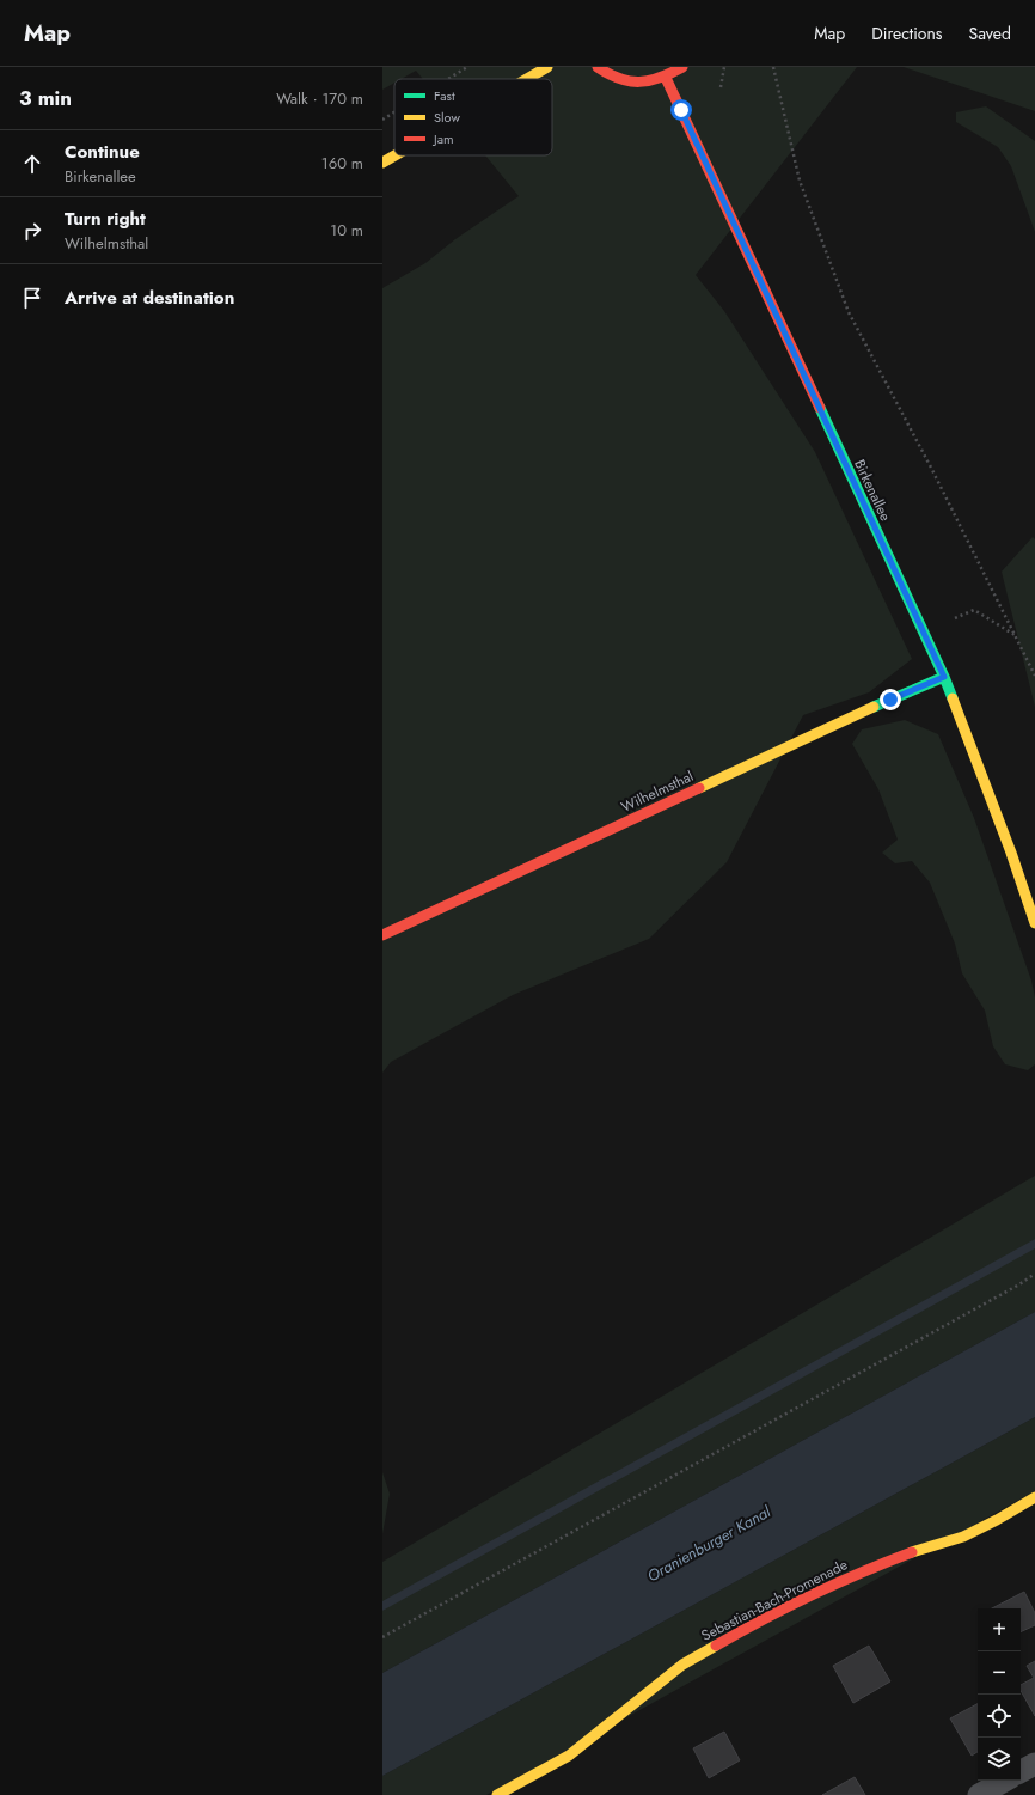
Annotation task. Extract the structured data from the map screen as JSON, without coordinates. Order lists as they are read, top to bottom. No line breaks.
{"streets":{"street":["Birkenallee","Wilhelmsthal","Sebastian-Bach-Promenade"]},"crossings":[["Birkenallee","Wilhelmsthal"]],"water":["Oranienburger Kanal"],"legend":["Fast","Slow","Jam"],"page":{"header":"Map","nav":["Map","Directions","Saved"],"heading":["3 min","Walk · 170 m"],"list":[["Continue","Birkenallee","160 m"],["Turn right","Wilhelmsthal","10 m"],"Arrive at destination"],"map_buttons":["+","−"]}}
